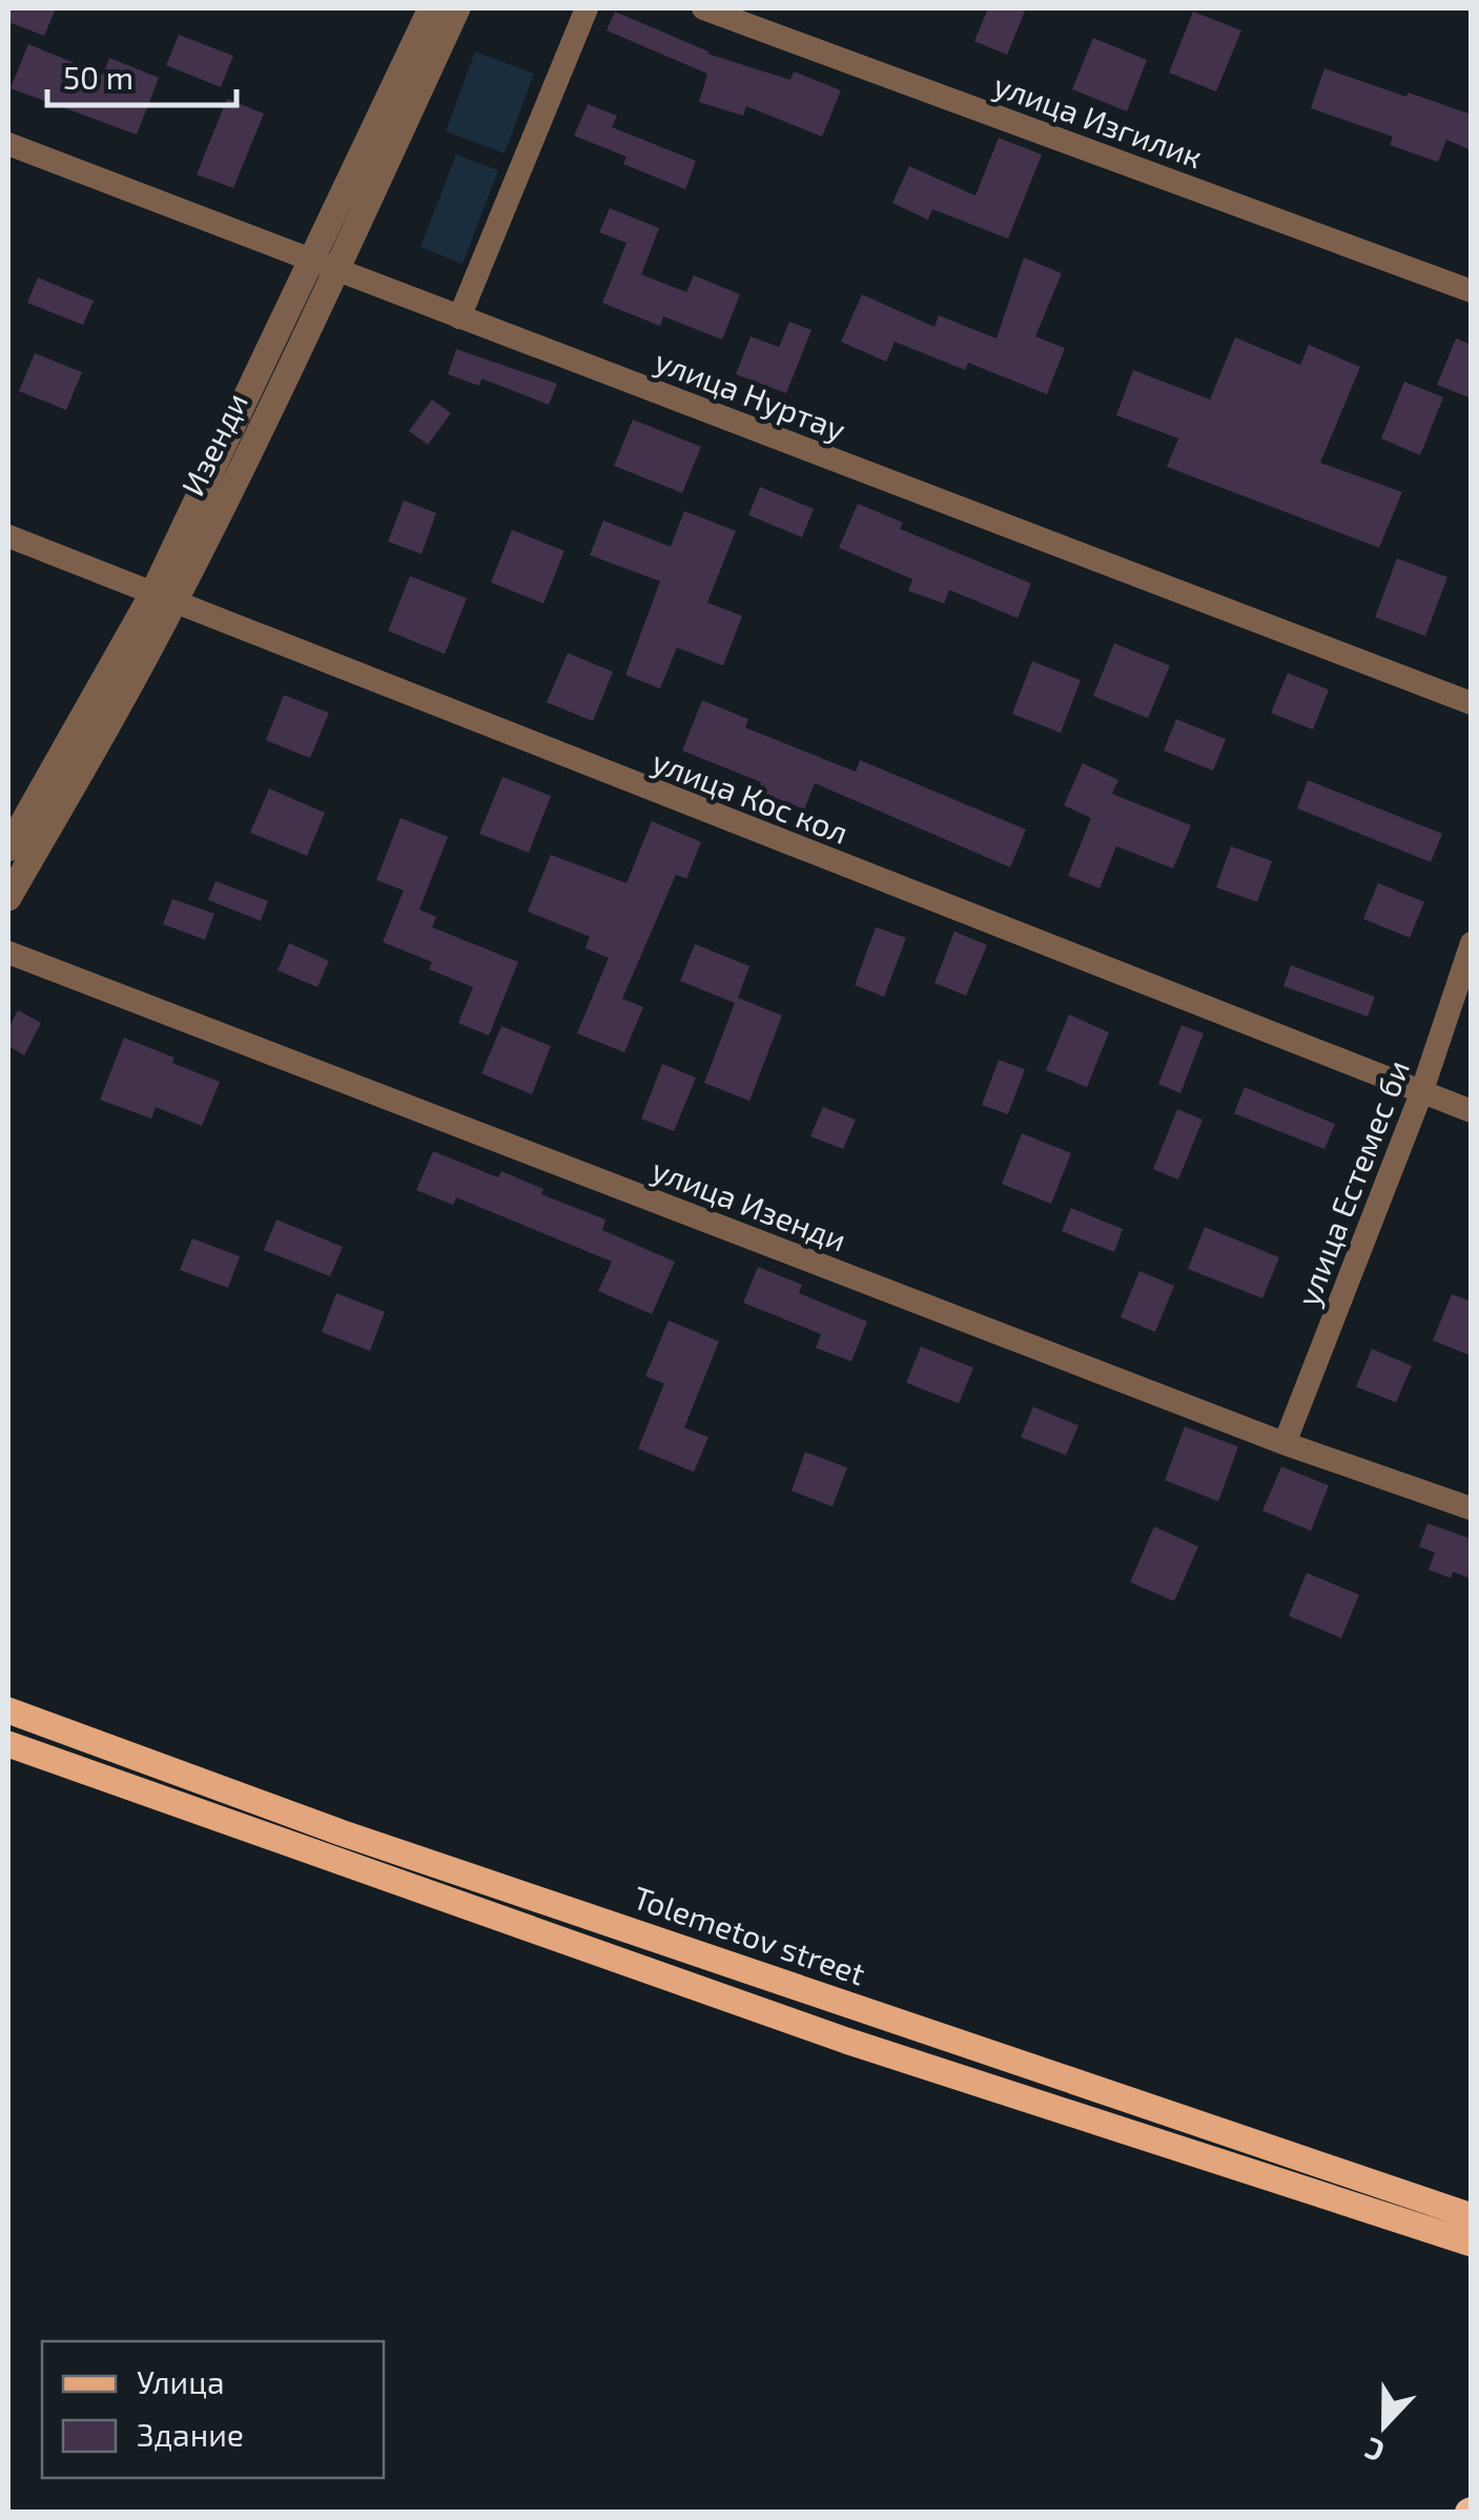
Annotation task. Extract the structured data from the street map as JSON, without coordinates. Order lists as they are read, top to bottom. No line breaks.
{"streets":{"main road":["Tolemetov street"],"street":["улица Изгилик","улица Нуртау","Изенди","улица Кос кол","улица Естемес би","улица Изенди"]},"crossings":[["улица Нуртау","Изенди"],["Изенди","улица Кос кол"],["улица Кос кол","улица Естемес би"],["улица Естемес би","улица Изенди"]],"legend":["Улица","Здание"],"scale_bar":"50 m","north":"bottom"}
